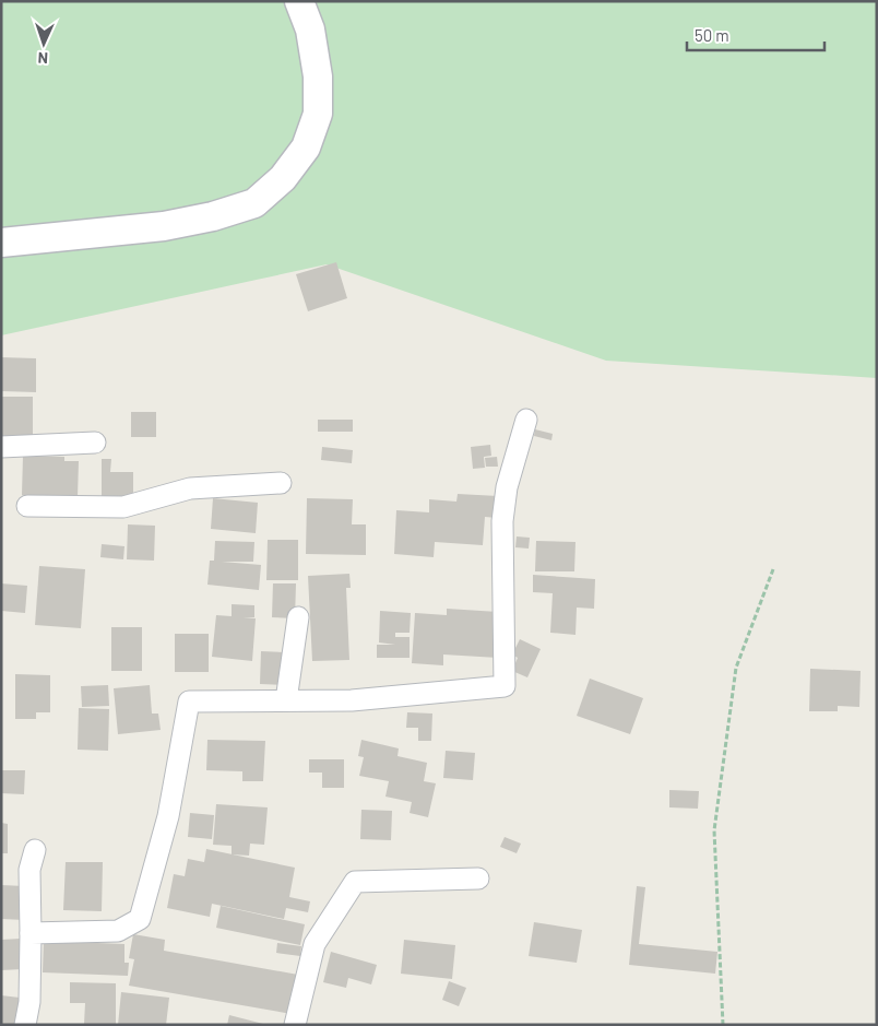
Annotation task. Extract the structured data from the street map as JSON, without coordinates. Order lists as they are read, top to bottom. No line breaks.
{"scale_bar":"50 m","north":"bottom"}
